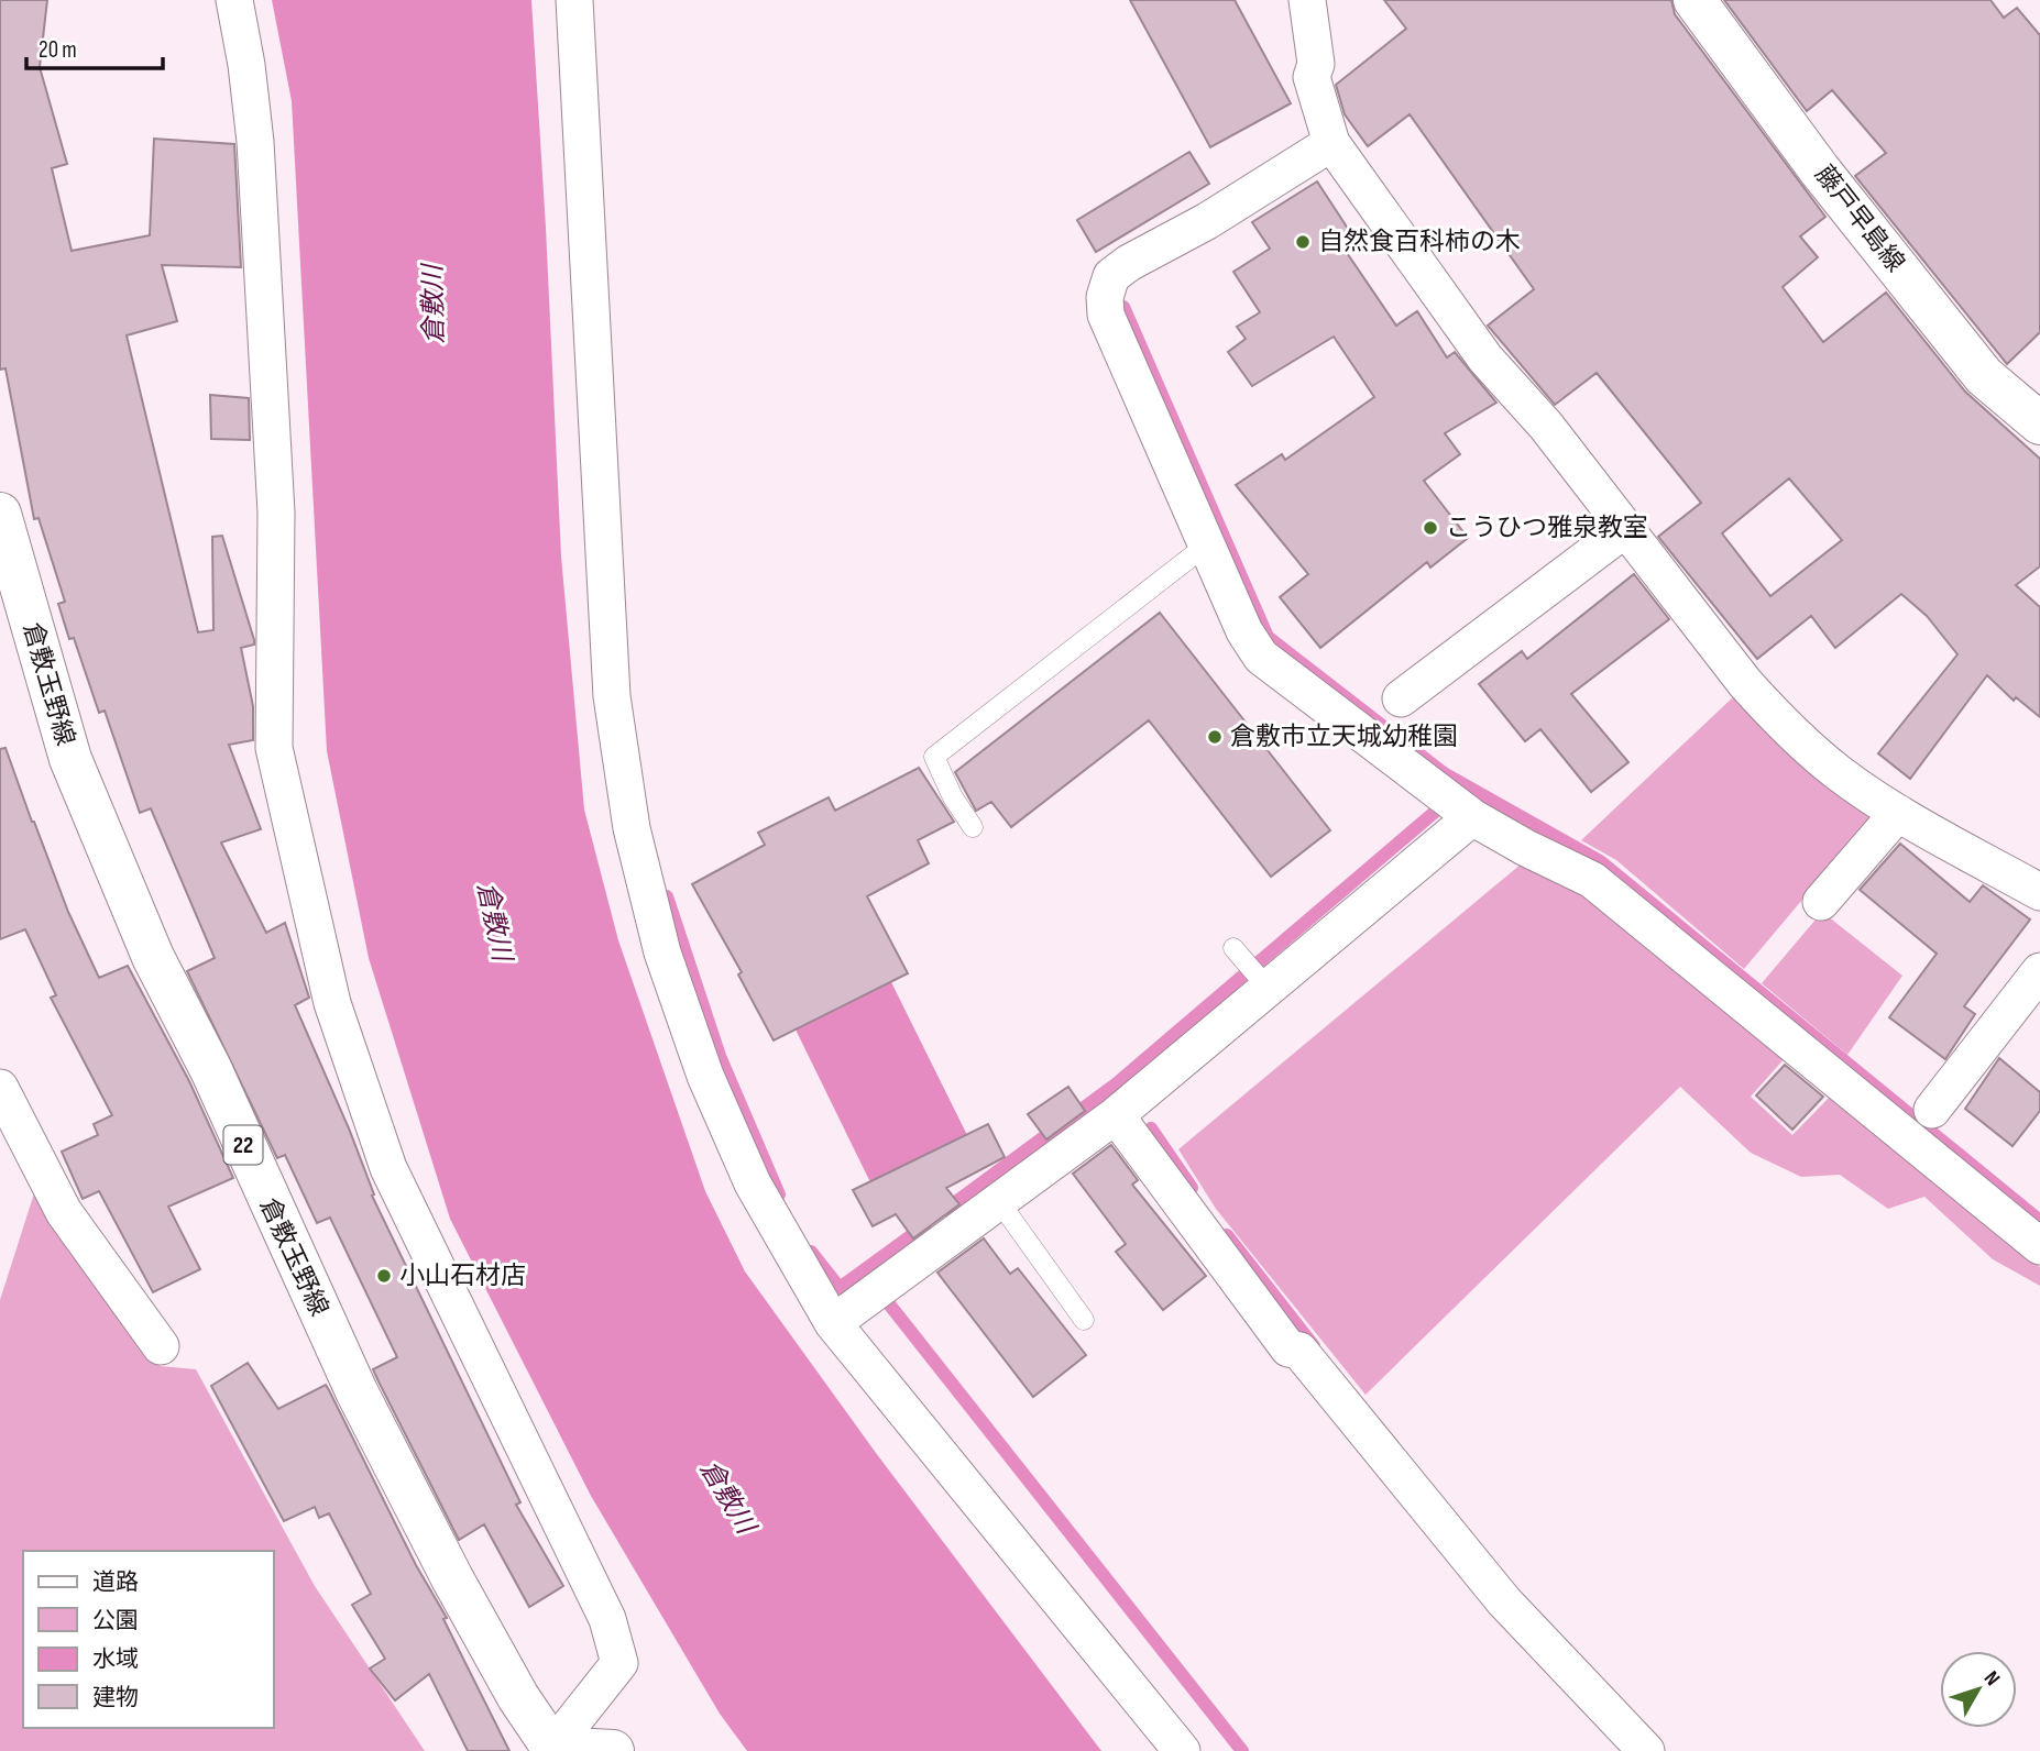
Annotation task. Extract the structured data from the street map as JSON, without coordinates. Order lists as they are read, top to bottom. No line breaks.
{"streets":{"main road":["藤戸早島線","倉敷玉野線","22"]},"water":["倉敷川"],"places":["自然食百科柿の木","こうひつ雅泉教室","倉敷市立天城幼稚園","小山石材店"],"legend":["道路","公園","水域","建物"],"scale_bar":"20 m","north":"top right"}
